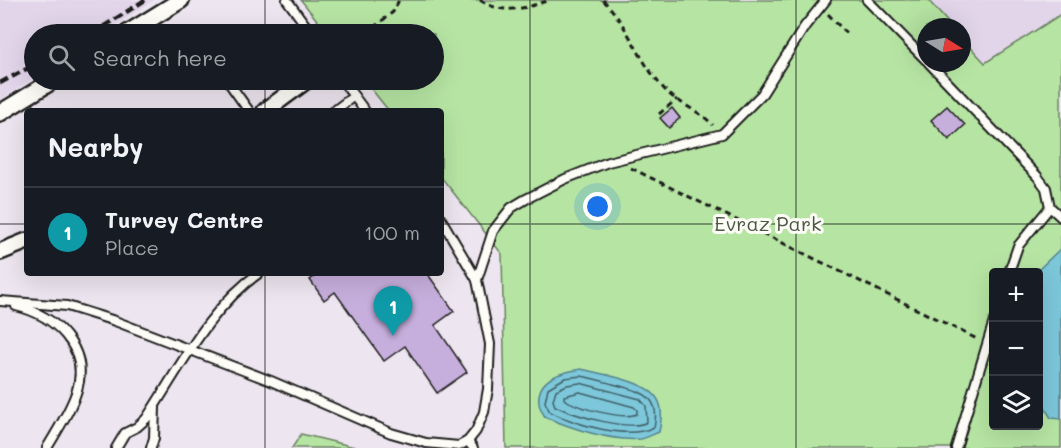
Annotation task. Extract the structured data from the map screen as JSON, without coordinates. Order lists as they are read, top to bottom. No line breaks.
{"parks":["Evraz Park"],"north":"right","page":{"search":"Search here","heading":"Nearby","list":[{"mark":"1","name":"Turvey Centre","note":"Place","value":"100 m"}],"map_buttons":["+","−"],"pins":"1"}}
